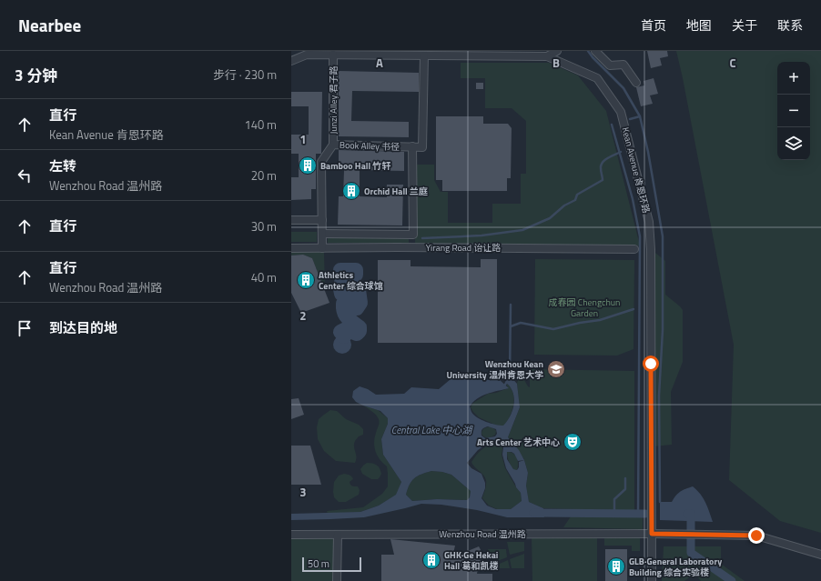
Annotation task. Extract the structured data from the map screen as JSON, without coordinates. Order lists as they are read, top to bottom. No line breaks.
{"streets":{"street":["Junzi Alley 君子路","Book Alley 书径","Kean Avenue 肯恩环路","Yirang Road 诒让路","Wenzhou Road 温州路"]},"crossings":[["Junzi Alley 君子路","Book Alley 书径"],["Junzi Alley 君子路","Kean Avenue 肯恩环路"],["Book Alley 书径","Kean Avenue 肯恩环路"],["Book Alley 书径","Yirang Road 诒让路"],["Kean Avenue 肯恩环路","Wenzhou Road 温州路"]],"water":["Central Lake 中心湖"],"parks":["成春园 Chengchun Garden"],"places":{"building":["Bamboo Hall 竹轩","Orchid Hall 兰庭","Athletics Center 综合球馆","GHK·Ge Hekai Hall 葛和凯楼","GLB·General Laboratory Building 综合实验楼"],"school or university":["Wenzhou Kean University 温州肯恩大学"],"theatre":["Arts Center 艺术中心"]},"scale_bar":"50 m","page":{"header":"Nearbee","nav":["首页","地图","关于","联系"],"heading":["3 分钟","步行 · 230 m"],"map_buttons":["+","−"],"list":[["直行","Kean Avenue 肯恩环路","140 m"],["左转","Wenzhou Road 温州路","20 m"],["直行","30 m"],["直行","Wenzhou Road 温州路","40 m"],"到达目的地"],"scale":"50 m"},"grid":{"columns":["A","B","C"],"rows":["1","2","3"]}}
